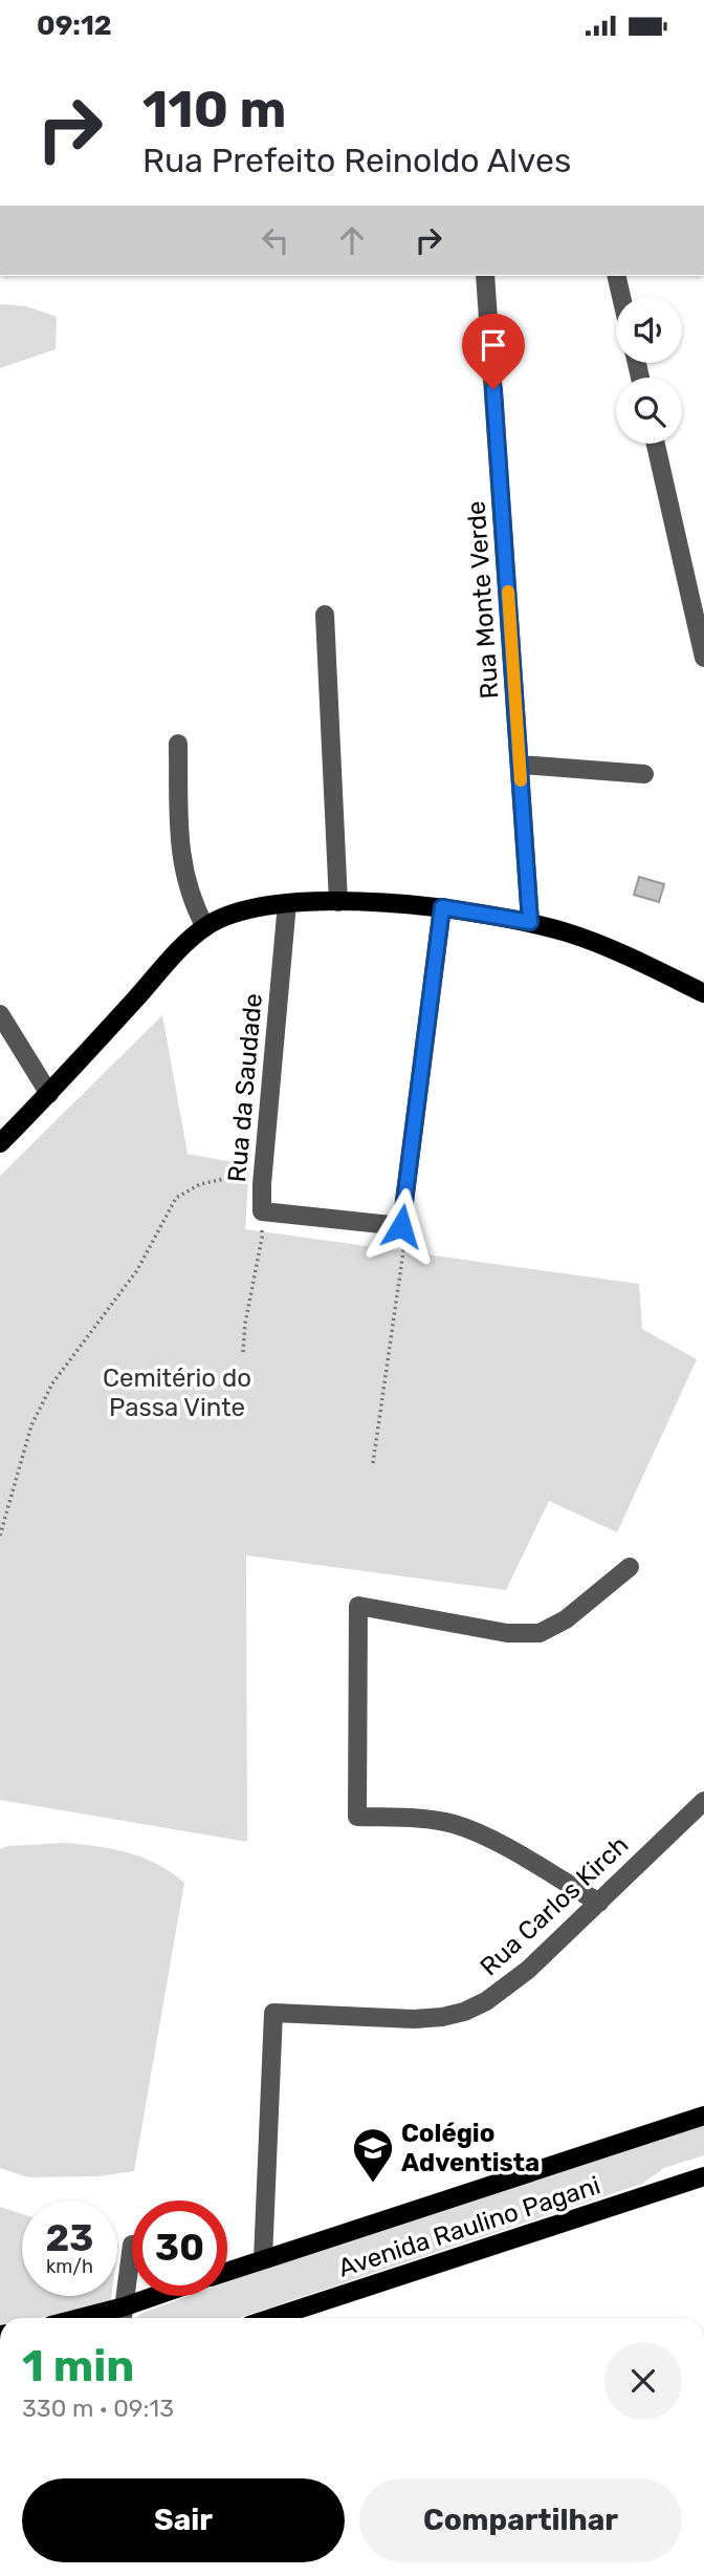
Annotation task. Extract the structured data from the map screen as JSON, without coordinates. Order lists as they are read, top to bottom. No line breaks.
{"streets":{"main road":["Avenida Raulino Pagani"],"street":["Rua Monte Verde","Rua da Saudade","Rua Carlos Kirch"]},"crossings":[["Rua Carlos Kirch","Avenida Raulino Pagani"]],"parks":["Cemitério do Passa Vinte"],"places":{"school or university":["Colégio Adventista"]},"page":{"status":"09:12","turn":["110 m","Rua Prefeito Reinoldo Alves"],"speed":"23 km/h","limit":"30","heading":["1 min","330 m · 09:13"],"buttons":["Sair","Compartilhar"]}}
